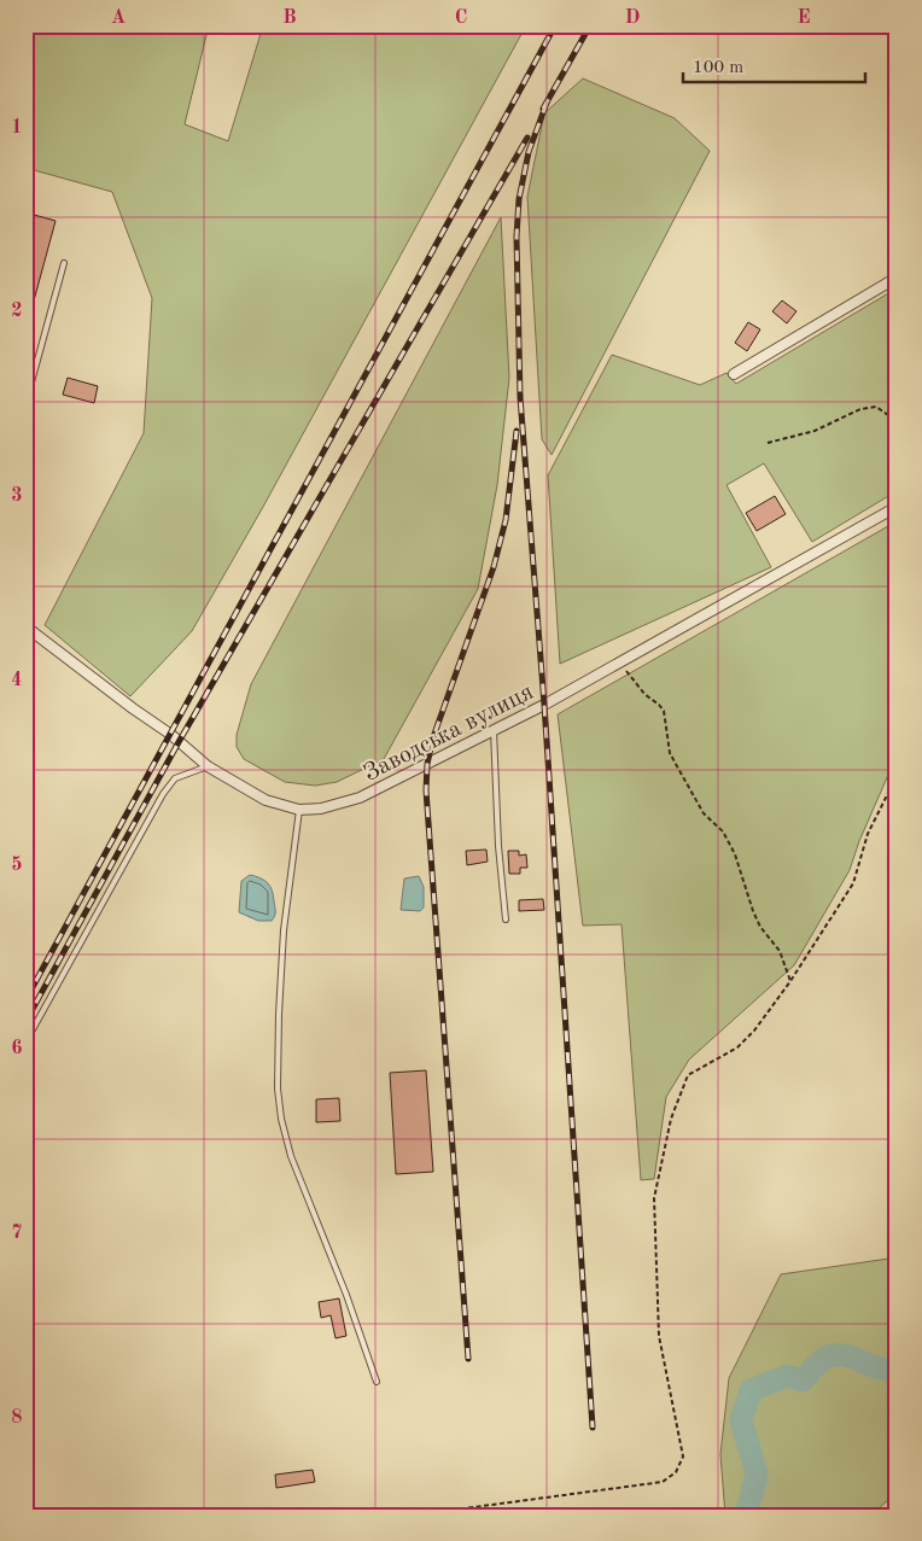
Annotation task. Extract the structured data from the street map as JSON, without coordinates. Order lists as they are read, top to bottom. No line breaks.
{"streets":{"street":["Заводська вулиця"]},"scale_bar":"100 m","grid":{"columns":["A","B","C","D","E"],"rows":["1","2","3","4","5","6","7","8"]}}
